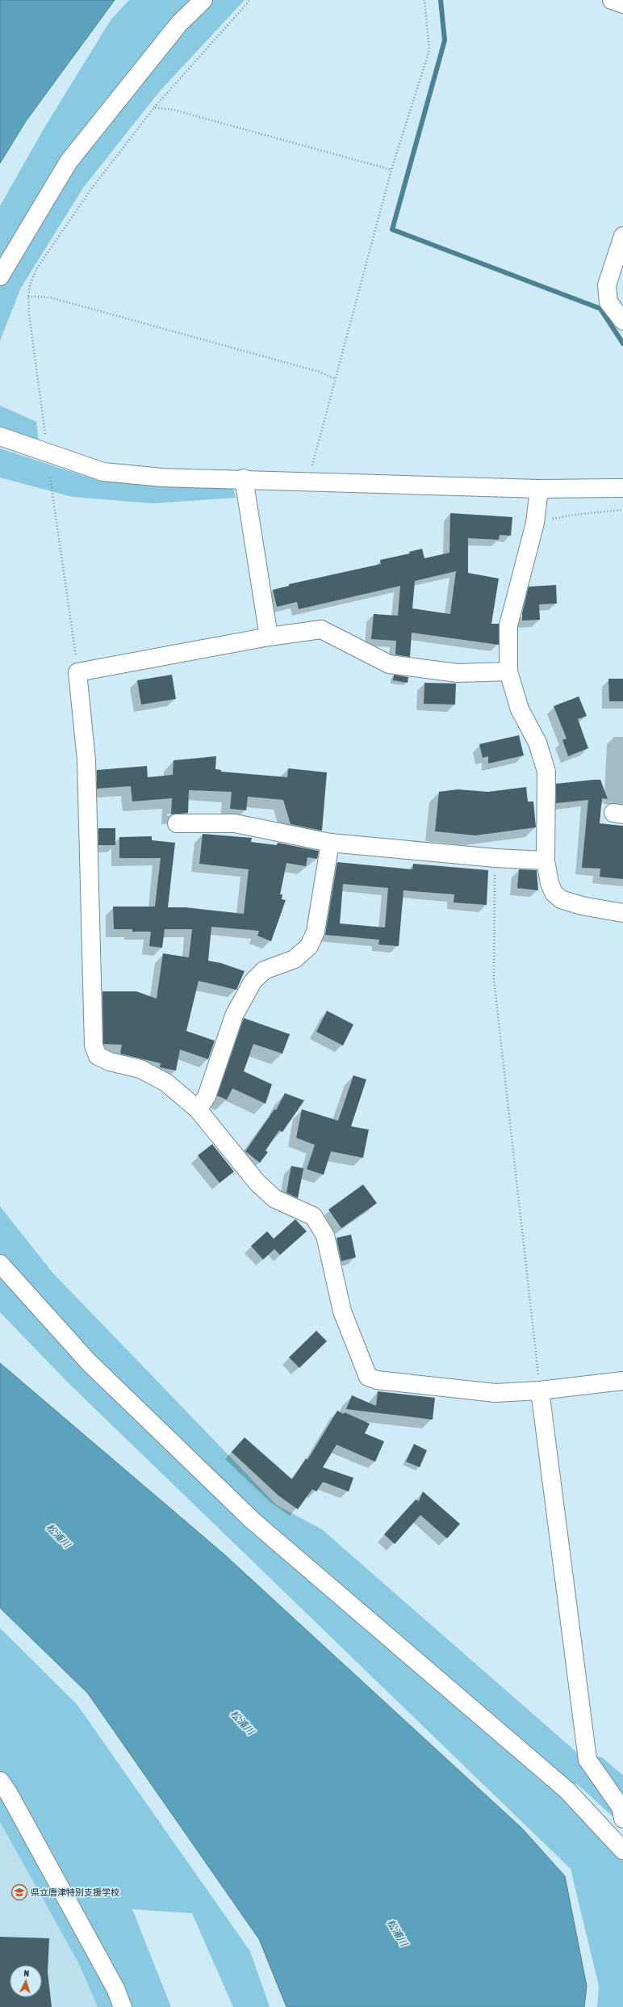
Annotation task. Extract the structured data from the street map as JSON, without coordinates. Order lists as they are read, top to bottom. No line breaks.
{"water":["松浦川"],"places":{"school or university":["県立唐津特別支援学校"]},"north":"top"}
